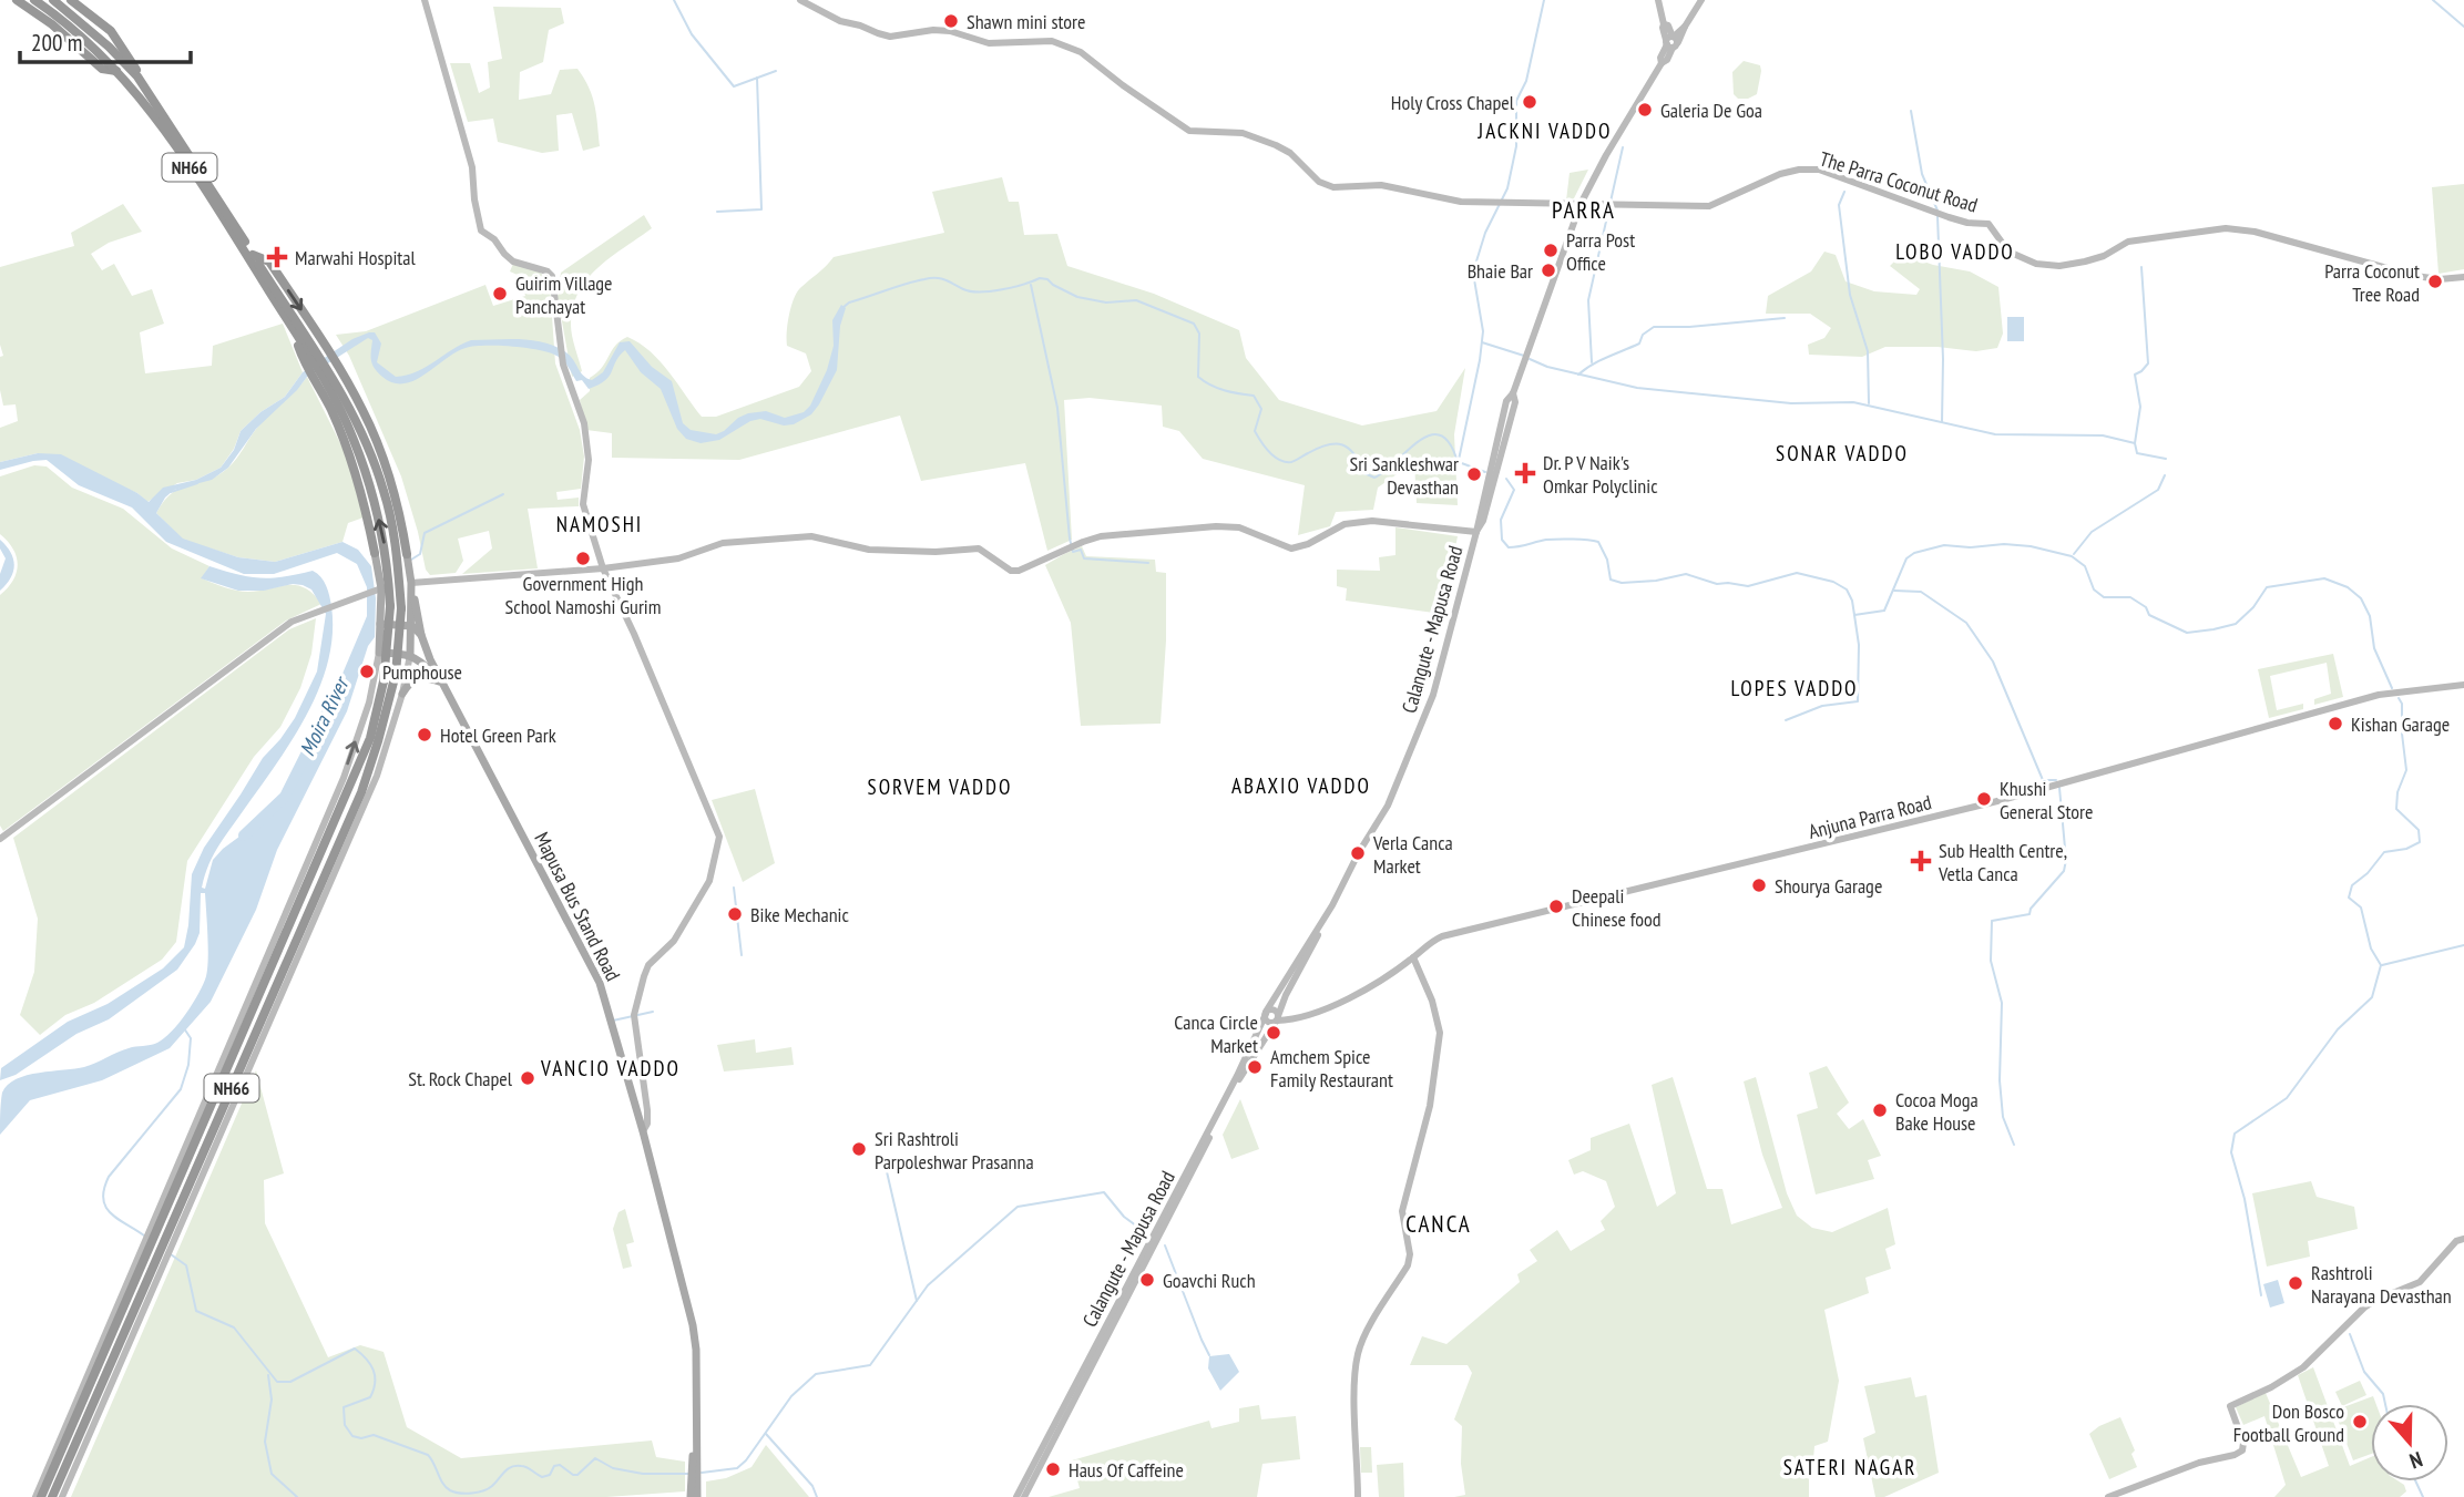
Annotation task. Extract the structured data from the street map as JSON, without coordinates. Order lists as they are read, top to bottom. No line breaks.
{"streets":{"highway":["NH66"],"main road":["Mapusa Bus Stand Road"],"street":["The Parra Coconut Road","Calangute - Mapusa Road","Anjuna Parra Road"]},"crossings":[["The Parra Coconut Road","Calangute - Mapusa Road"],["Calangute - Mapusa Road","Anjuna Parra Road"]],"districts":["JACKNI VADDO","PARRA","LOBO VADDO","SONAR VADDO","NAMOSHI","LOPES VADDO","ABAXIO VADDO","SORVEM VADDO","VANCIO VADDO","CANCA","SATERI NAGAR"],"water":["Moira River"],"places":{"other":["Shawn mini store","Holy Cross Chapel","Galeria De Goa","Parra Post Office","Bhaie Bar","Parra Coconut Tree Road","Guirim Village Panchayat","Sri Sankleshwar Devasthan","Government High School Namoshi Gurim","Pumphouse","Kishan Garage","Hotel Green Park","Khushi General Store","Verla Canca Market","Shourya Garage","Deepali Chinese food","Bike Mechanic","Canca Circle Market","Amchem Spice Family Restaurant","St. Rock Chapel","Cocoa Moga Bake House","Sri Rashtroli Parpoleshwar Prasanna","Goavchi Ruch","Rashtroli Narayana Devasthan","Don Bosco Football Ground","Haus Of Caffeine"],"health":["Marwahi Hospital","Dr. P V Naik's Omkar Polyclinic","Sub Health Centre, Vetla Canca"]},"scale_bar":"200 m","north":"bottom"}
